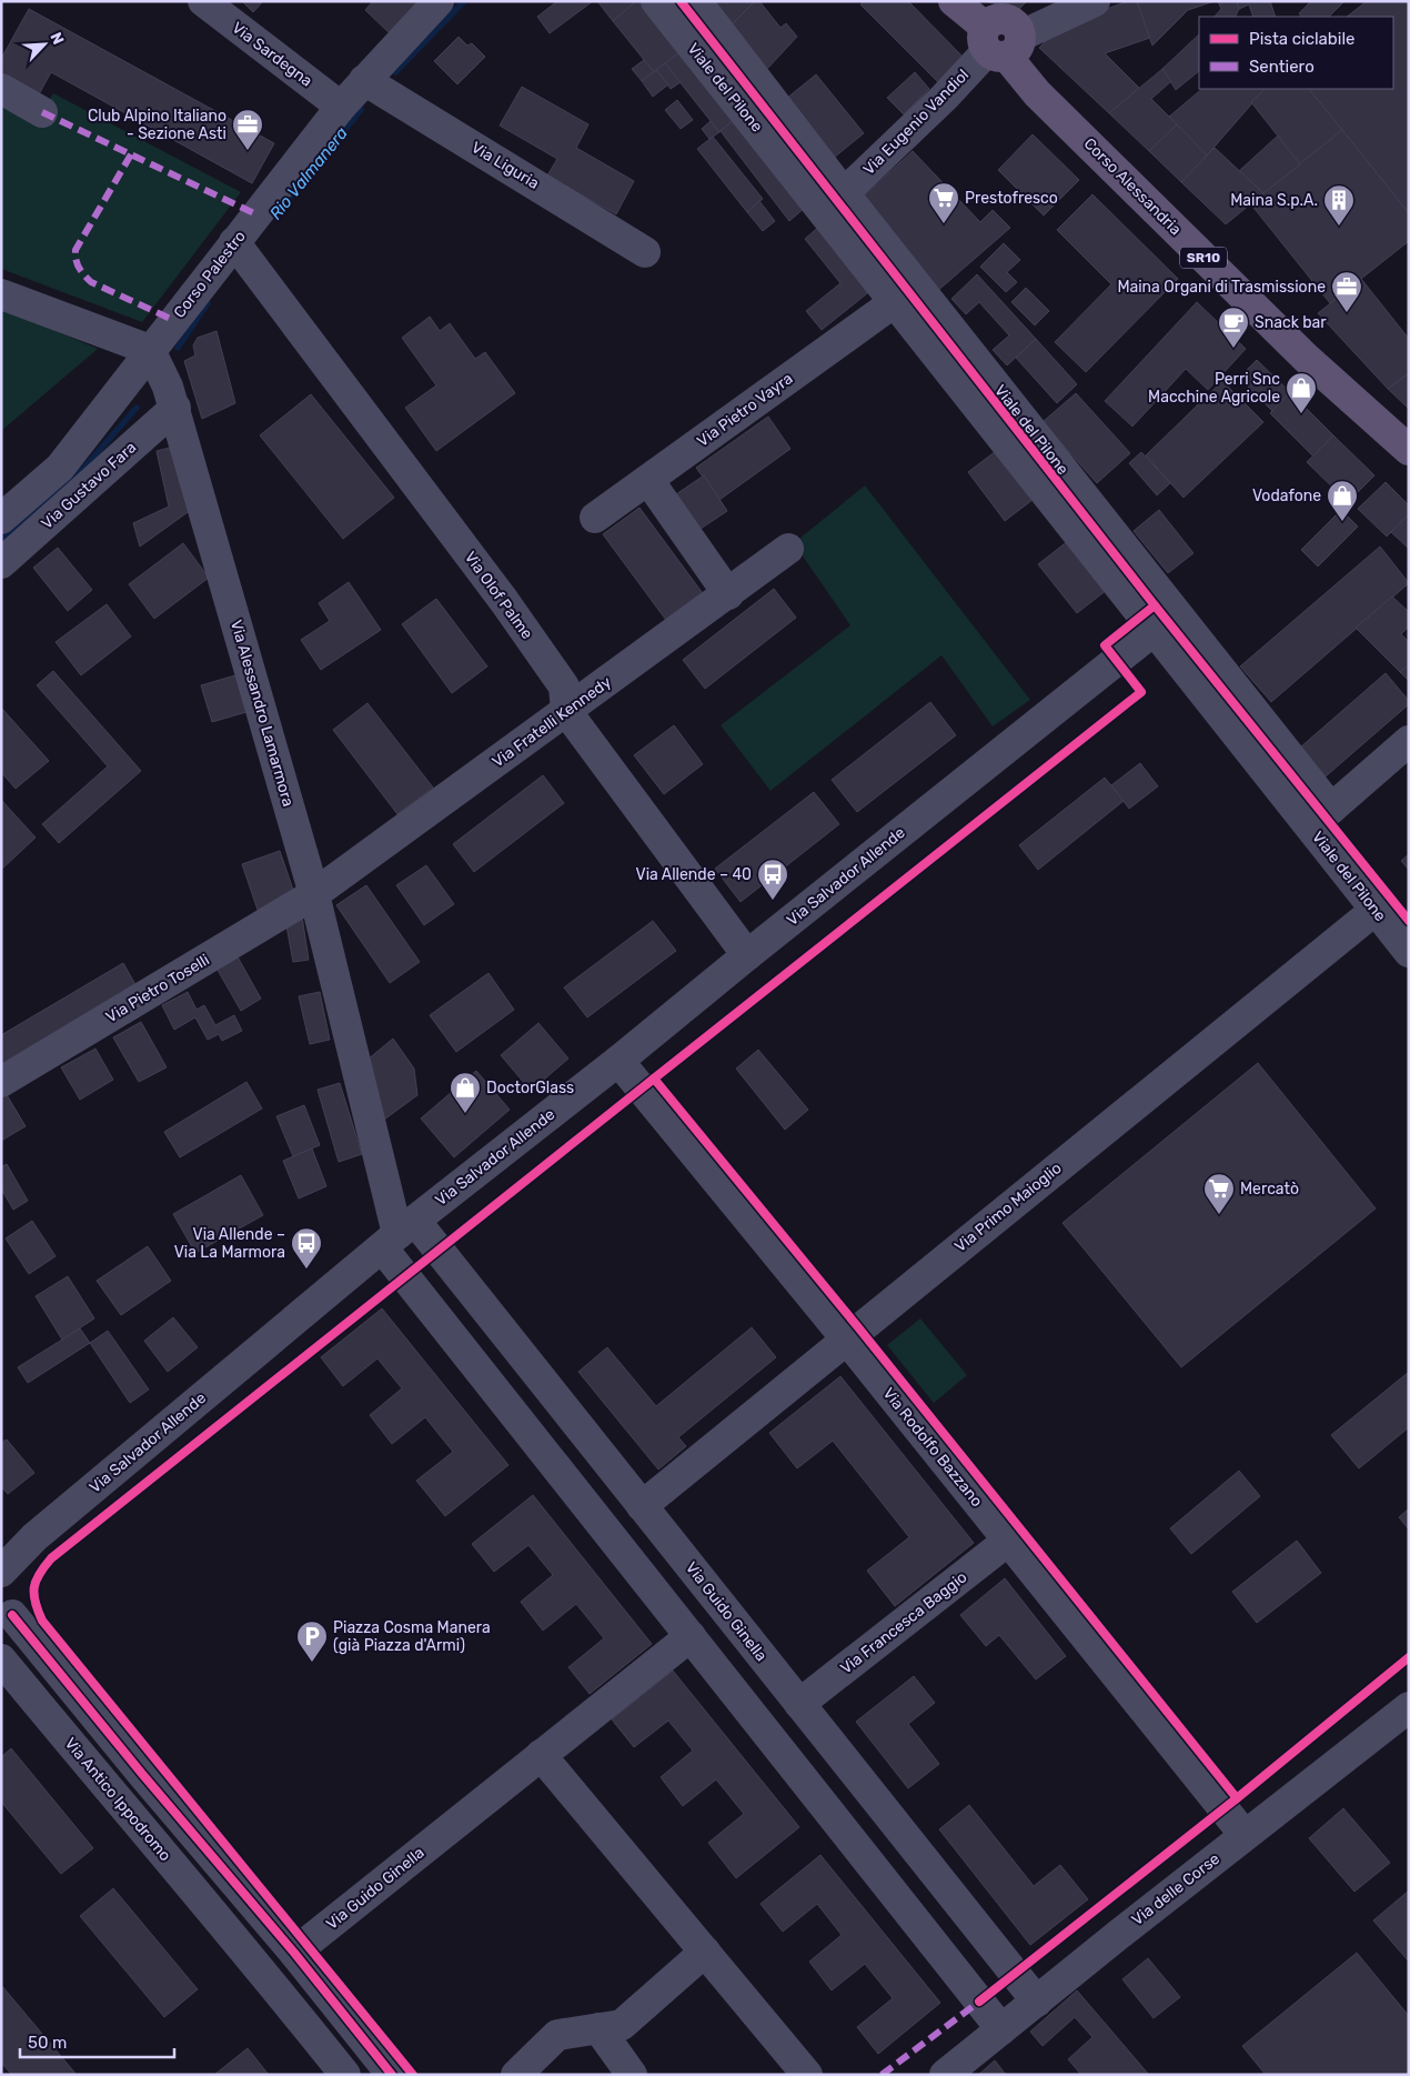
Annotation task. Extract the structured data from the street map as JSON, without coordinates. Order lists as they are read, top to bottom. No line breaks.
{"streets":{"main road":["Corso Alessandria","SR10"],"street":["Via Sardegna","Viale del Pilone","Via Eugenio Vandiol","Via Liguria","Corso Palestro","Via Pietro Vayra","Via Gustavo Fara","Via Olof Palme","Via Alessandro Lamarmora","Via Fratelli Kennedy","Via Salvador Allende","Via Pietro Toselli","Via Primo Maioglio","Via Rodolfo Bazzano","Via Guido Ginella","Via Francesca Baggio","Via Antico Ippodromo","Via delle Corse"]},"crossings":[["Via Sardegna","Corso Palestro"],["Viale del Pilone","Via Eugenio Vandiol"],["Viale del Pilone","Via Pietro Vayra"],["Viale del Pilone","Via Salvador Allende"],["Viale del Pilone","Via Primo Maioglio"],["Via Eugenio Vandiol","Corso Alessandria"],["Via Liguria","Corso Palestro"],["Corso Palestro","Via Olof Palme"],["Corso Palestro","Via Alessandro Lamarmora"],["Via Gustavo Fara","Via Alessandro Lamarmora"],["Via Olof Palme","Via Fratelli Kennedy"],["Via Olof Palme","Via Salvador Allende"],["Via Alessandro Lamarmora","Via Fratelli Kennedy"],["Via Alessandro Lamarmora","Via Salvador Allende"],["Via Alessandro Lamarmora","Via Pietro Toselli"],["Via Alessandro Lamarmora","Via Guido Ginella"],["Via Fratelli Kennedy","Via Pietro Toselli"],["Via Salvador Allende","Via Rodolfo Bazzano"],["Via Salvador Allende","Via Guido Ginella"],["Via Primo Maioglio","Via Rodolfo Bazzano"],["Via Primo Maioglio","Via Guido Ginella"],["Via Rodolfo Bazzano","Via Francesca Baggio"],["Via Rodolfo Bazzano","Via delle Corse"],["Via Guido Ginella","Via Francesca Baggio"],["Via Guido Ginella","Via delle Corse"]],"water":["Rio Valmanera"],"places":{"office":["Club Alpino Italiano - Sezione Asti","Maina Organi di Trasmissione"],"supermarket":["Prestofresco","Mercatò"],"building":["Maina S.p.A."],"cafe":["Snack bar"],"shop":["Perri Snc Macchine Agricole","Vodafone","DoctorGlass"],"bus stop":["Via Allende – 40","Via Allende – Via La Marmora"],"parking":["Piazza Cosma Manera (già Piazza d'Armi)"]},"legend":["Pista ciclabile","Sentiero"],"scale_bar":"50 m","north":"top right"}
